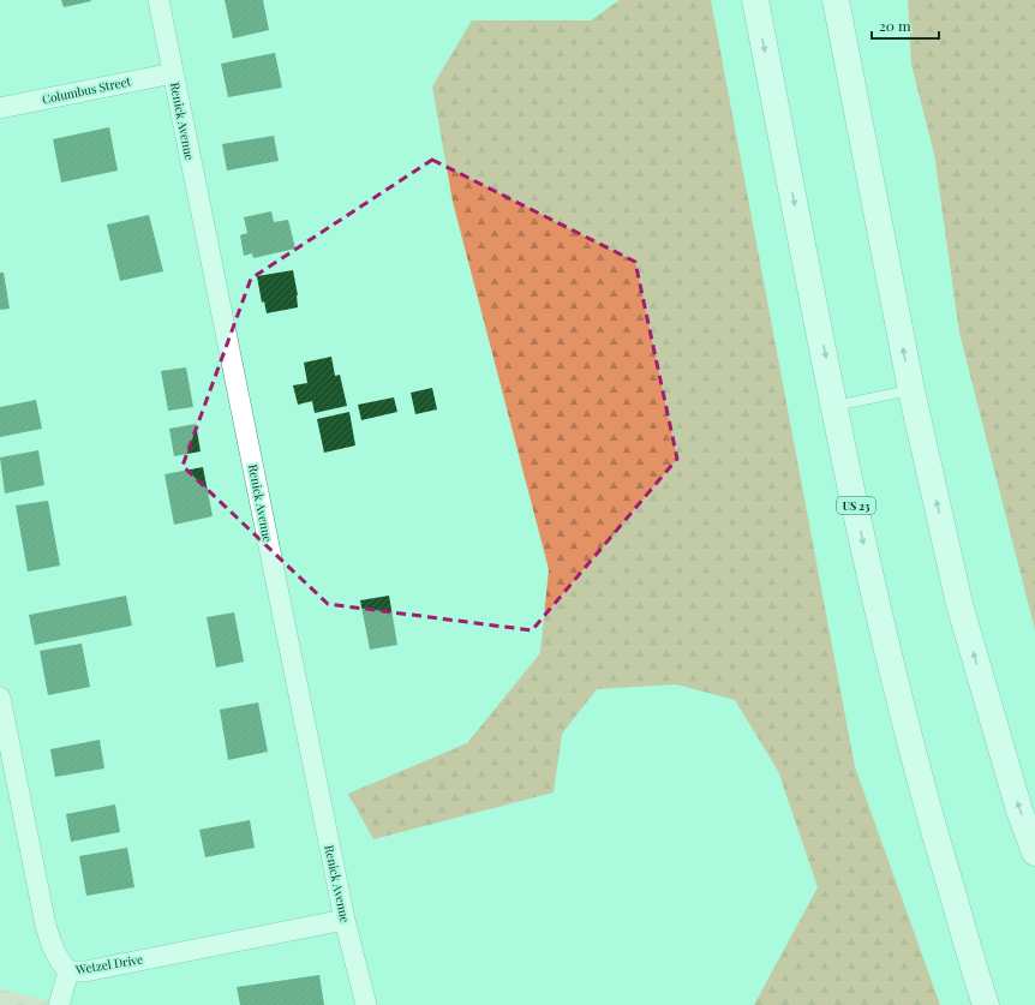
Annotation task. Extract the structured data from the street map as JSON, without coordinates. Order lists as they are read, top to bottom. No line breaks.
{"streets":{"highway":["US 23"],"street":["Columbus Street","Renick Avenue","Wetzel Drive"]},"crossings":[["Columbus Street","Renick Avenue"],["Renick Avenue","Wetzel Drive"]],"scale_bar":"20 m"}
